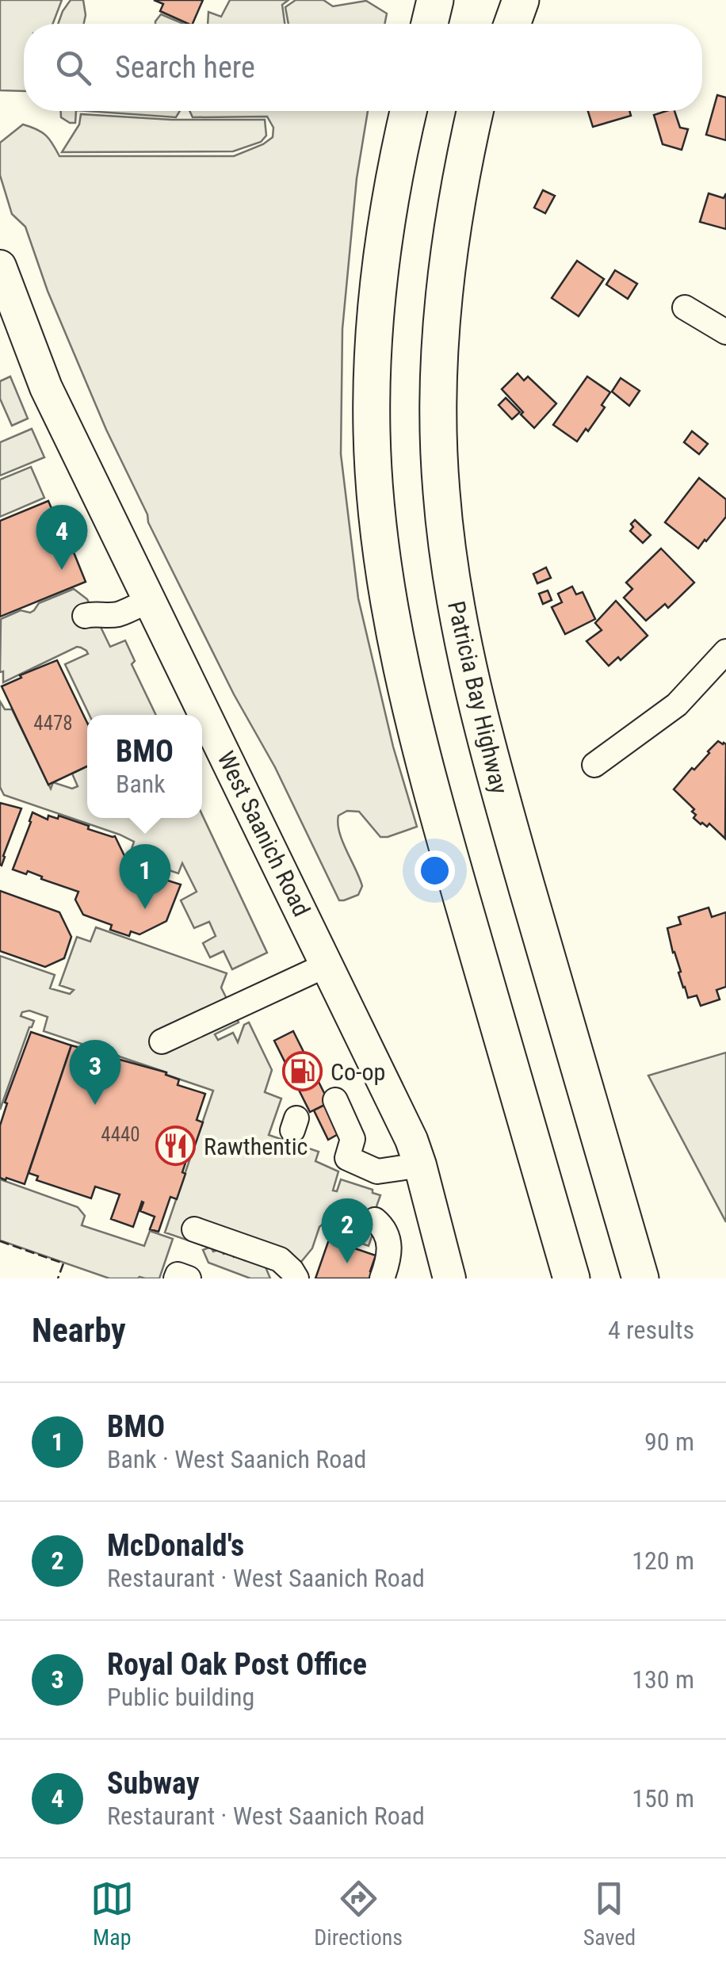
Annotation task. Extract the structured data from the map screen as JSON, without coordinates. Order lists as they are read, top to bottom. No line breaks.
{"streets":{"highway":["Patricia Bay Highway"],"main road":["West Saanich Road"]},"places":{"fuel station":["Co-op"],"restaurant":["Rawthentic"]},"house_numbers":["4478","4440"],"page":{"search":"Search here","pins":["4","1","3","2"],"popup":["BMO","Bank"],"heading":["Nearby","4 results"],"list":[{"mark":"1","name":"BMO","note":"Bank · West Saanich Road","value":"90 m"},{"mark":"2","name":"McDonald's","note":"Restaurant · West Saanich Road","value":"120 m"},{"mark":"3","name":"Royal Oak Post Office","note":"Public building","value":"130 m"},{"mark":"4","name":"Subway","note":"Restaurant · West Saanich Road","value":"150 m"}],"nav":["Map","Directions","Saved"]}}
